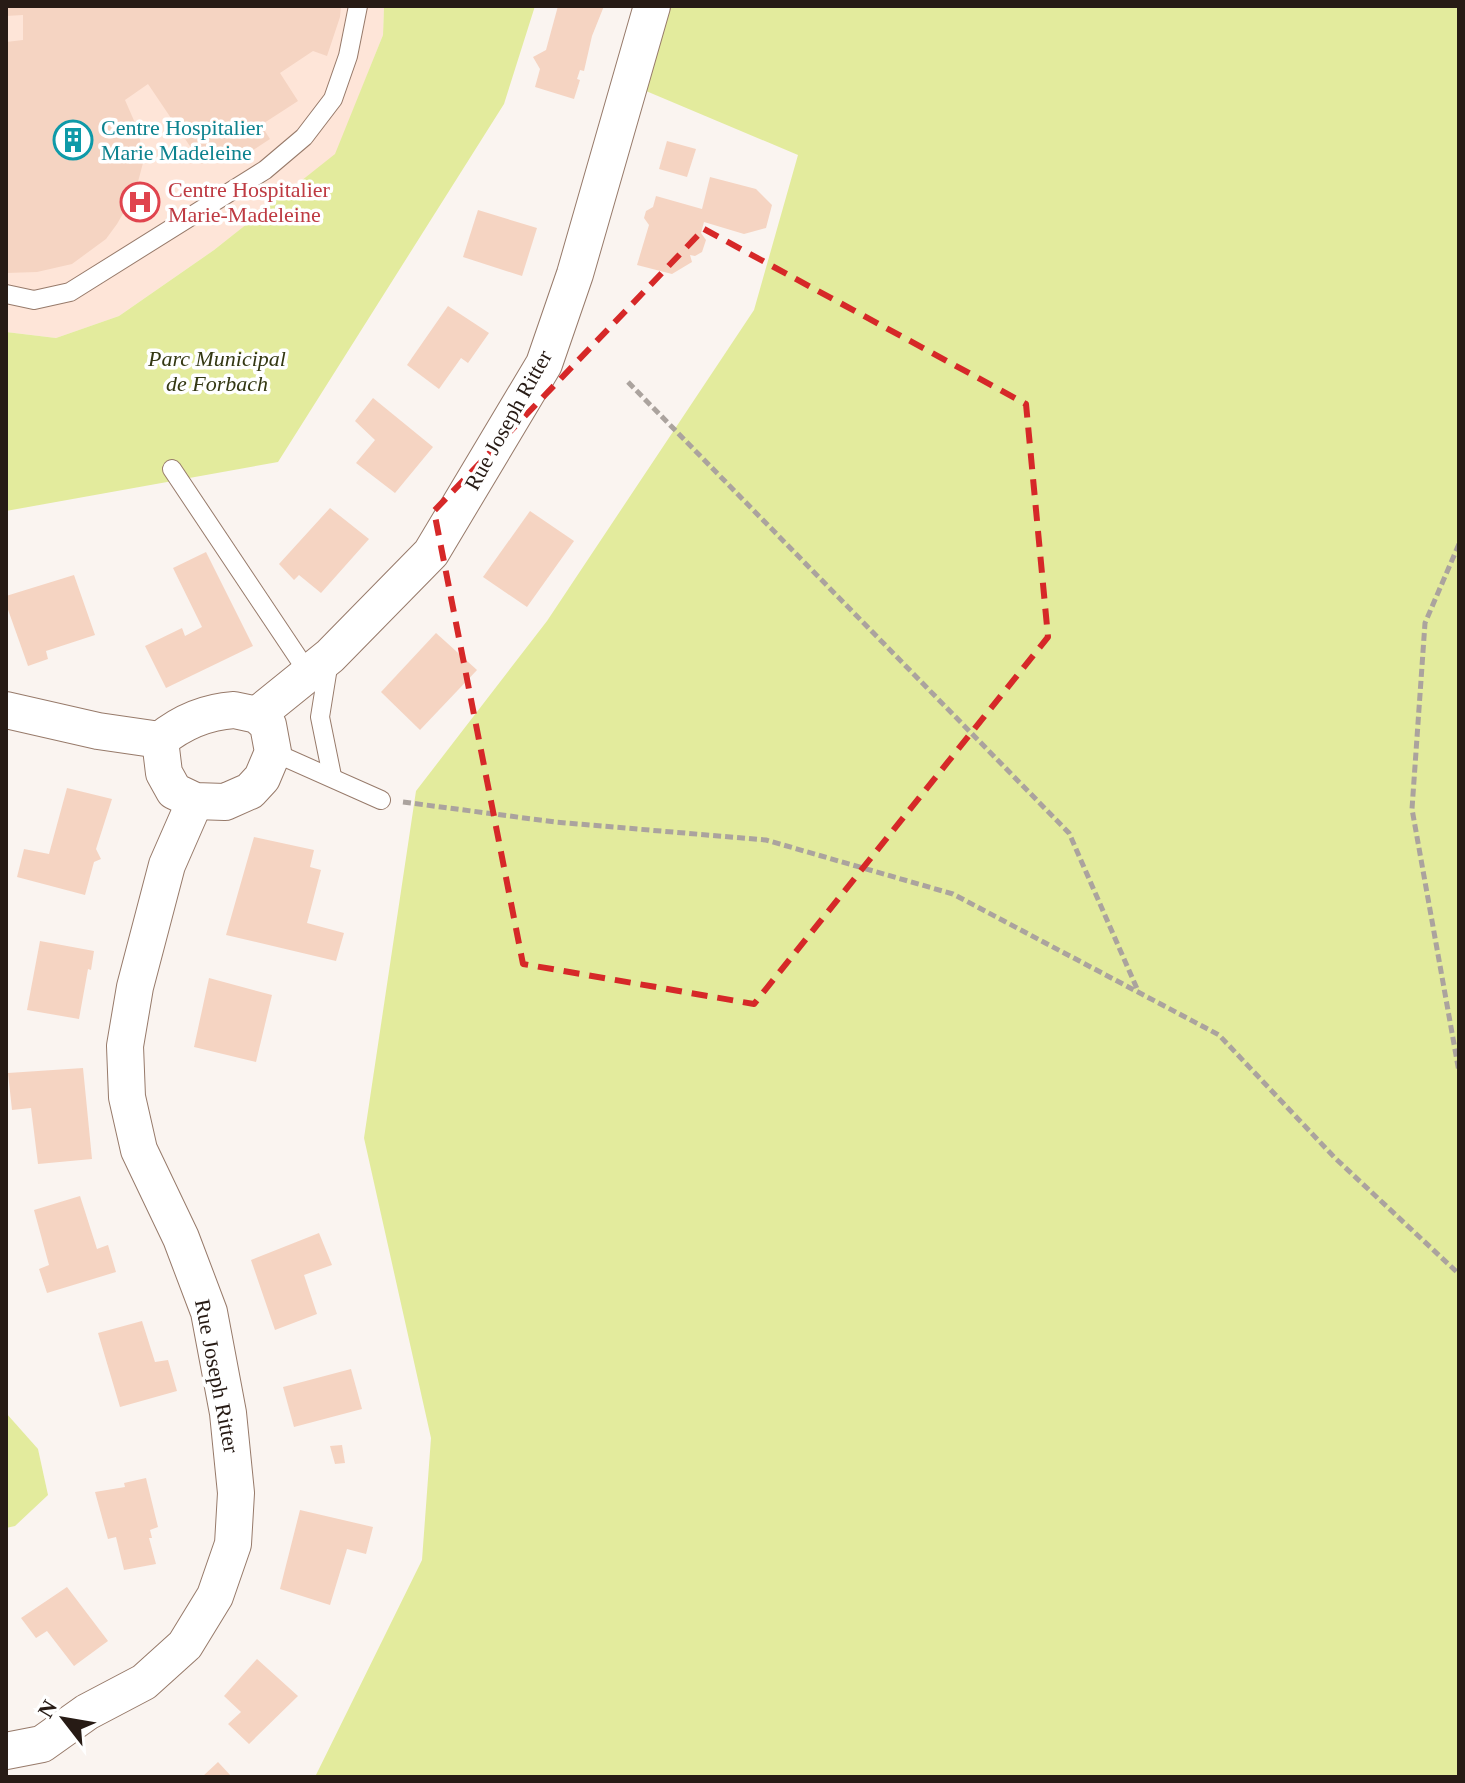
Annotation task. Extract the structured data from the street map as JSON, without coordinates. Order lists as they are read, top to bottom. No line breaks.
{"streets":{"street":["Rue Joseph Ritter"]},"parks":["Parc Municipal de Forbach"],"places":{"building":["Centre Hospitalier Marie Madeleine"],"hospital":["Centre Hospitalier Marie-Madeleine"]},"north":"top left"}
